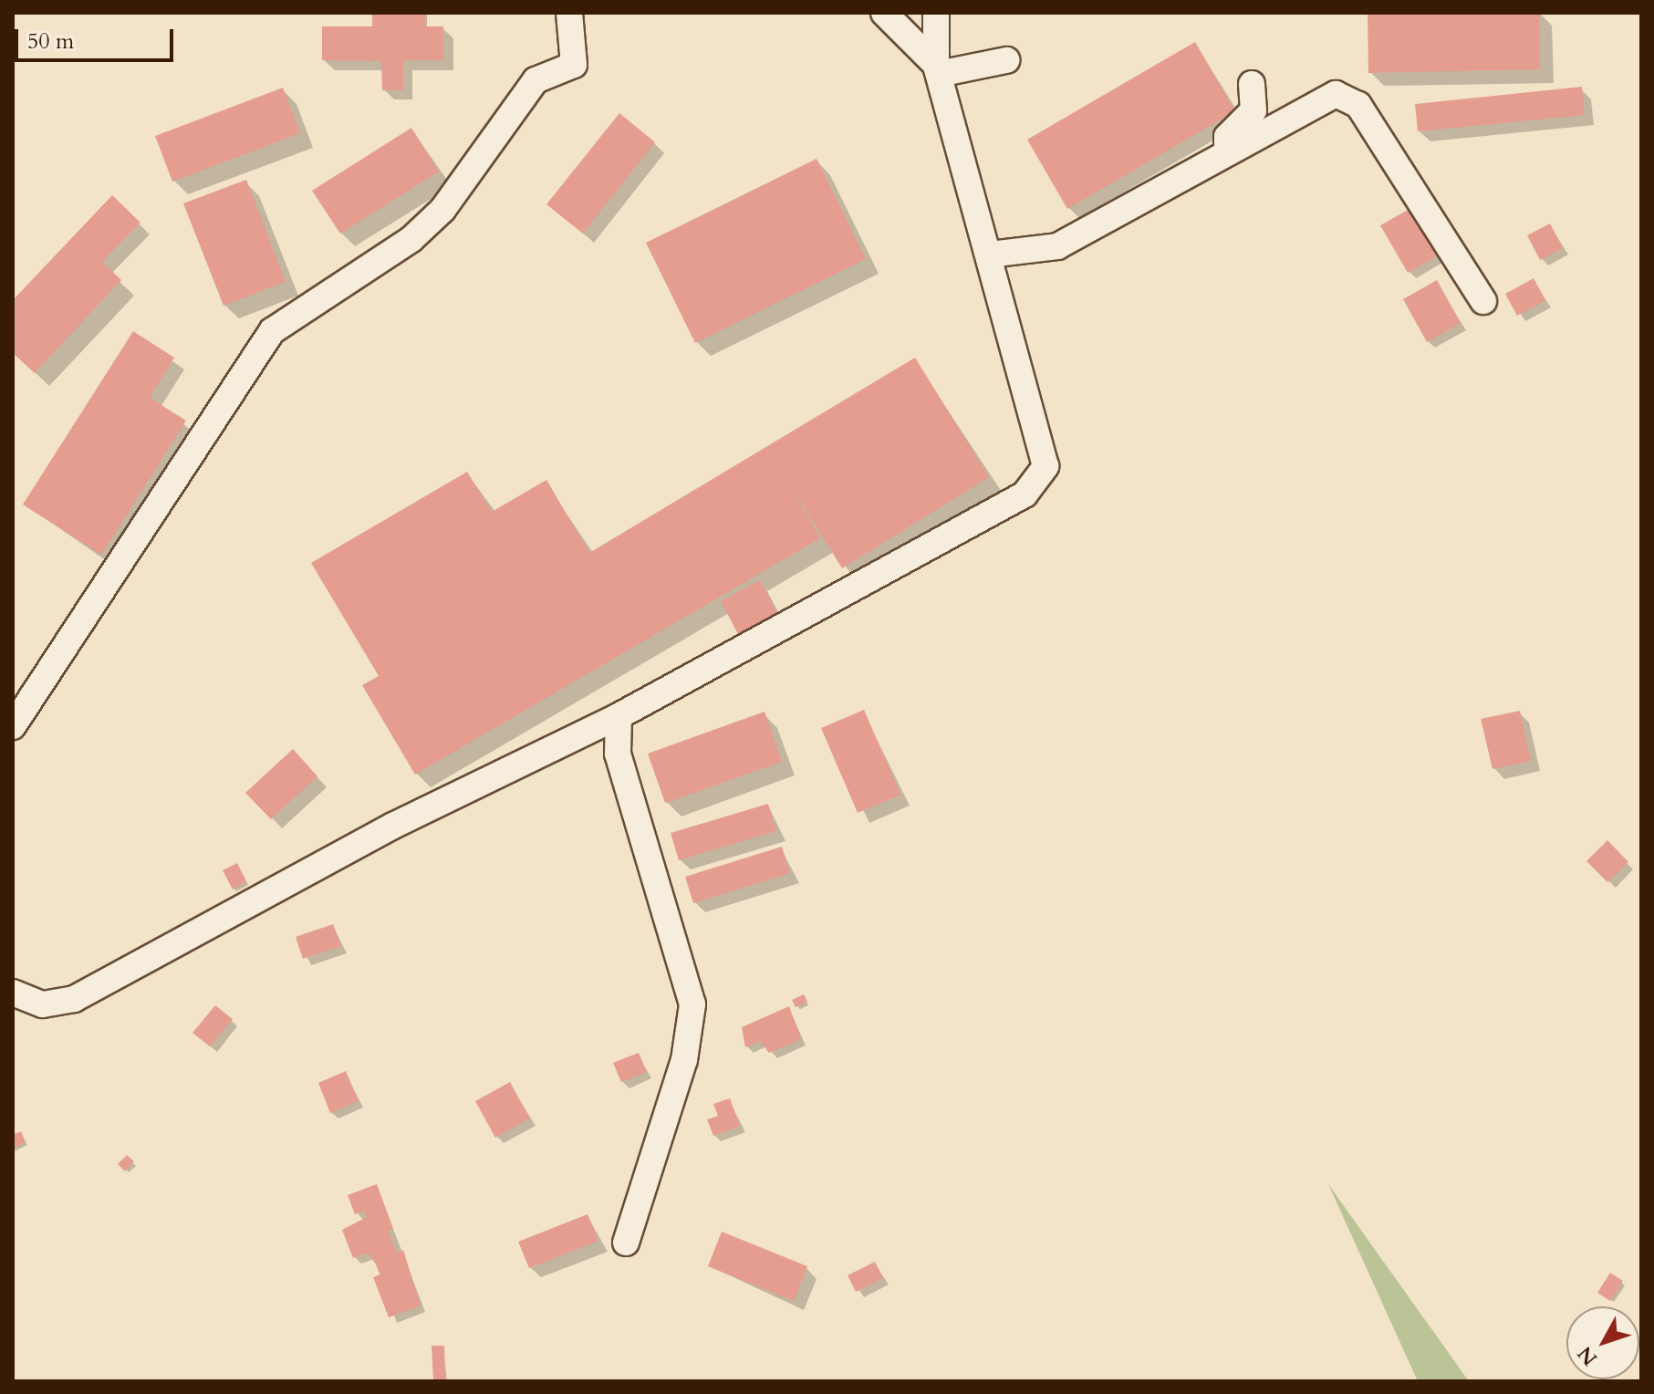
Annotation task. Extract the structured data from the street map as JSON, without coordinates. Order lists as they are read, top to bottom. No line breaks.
{"scale_bar":"50 m","north":"bottom left"}
